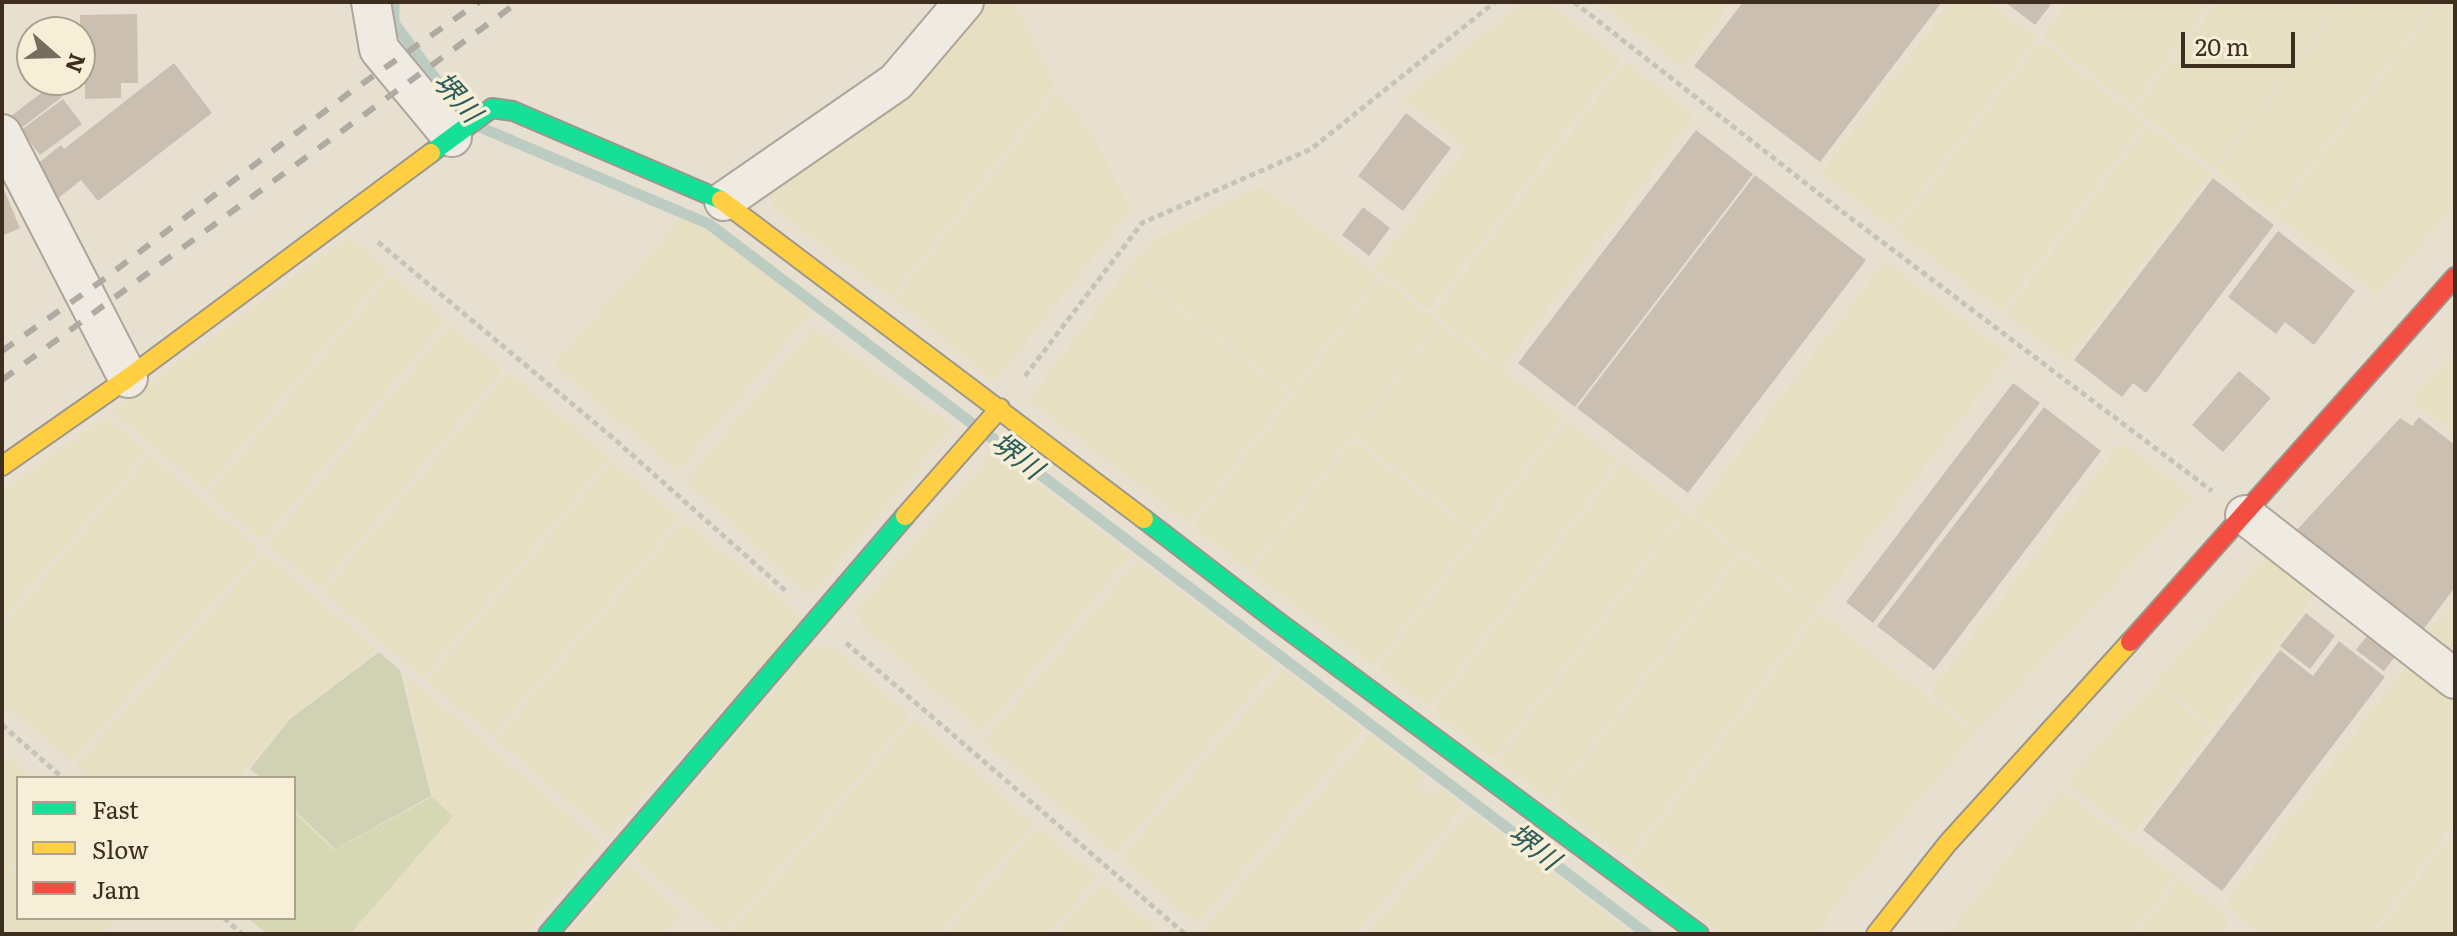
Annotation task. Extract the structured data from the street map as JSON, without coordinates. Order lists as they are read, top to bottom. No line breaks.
{"water":["堺川"],"legend":["Fast","Slow","Jam"],"scale_bar":"20 m","north":"right"}
